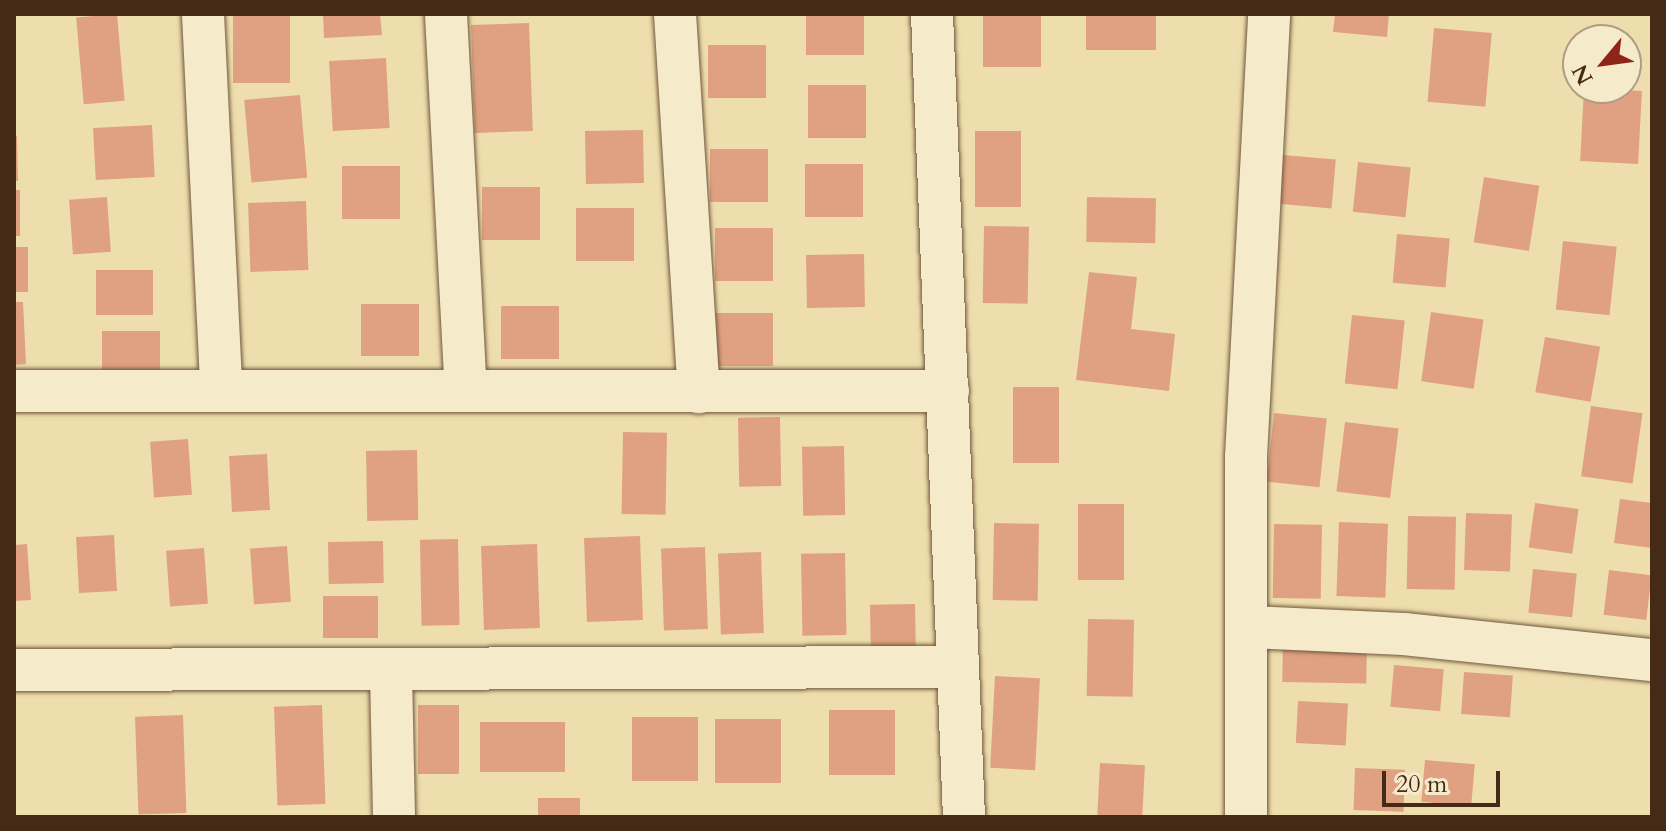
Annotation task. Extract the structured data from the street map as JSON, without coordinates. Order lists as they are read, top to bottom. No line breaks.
{"scale_bar":"20 m","north":"bottom left"}
